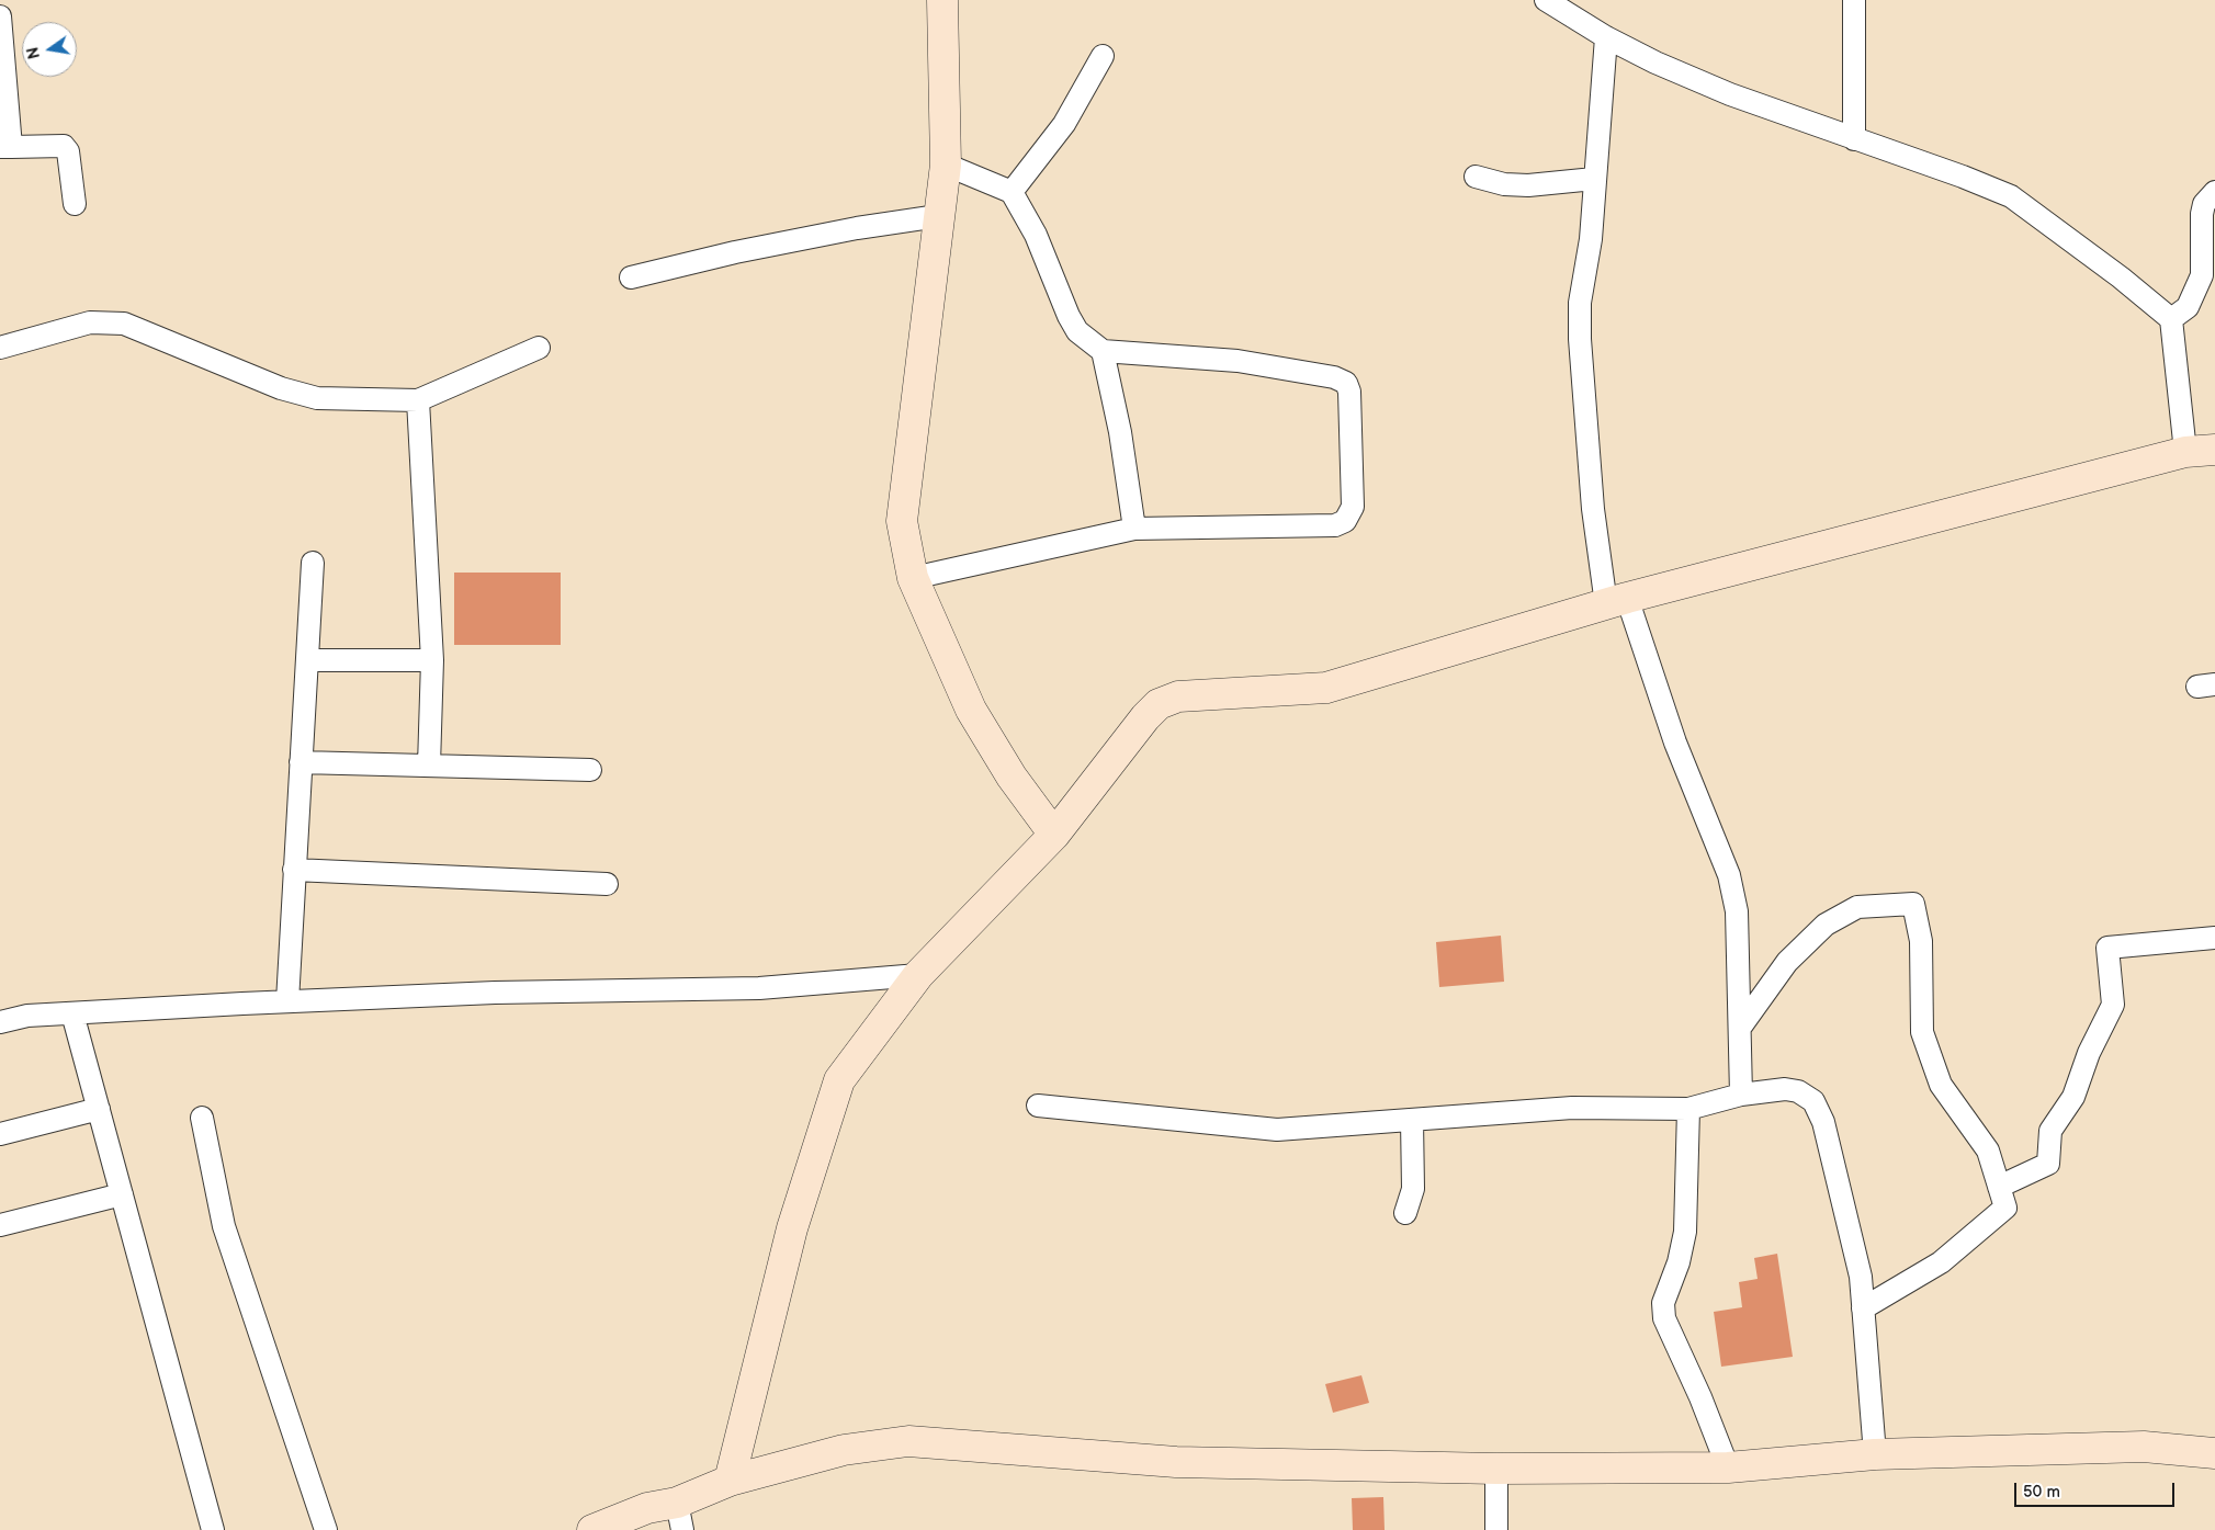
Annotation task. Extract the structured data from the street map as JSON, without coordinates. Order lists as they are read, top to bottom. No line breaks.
{"scale_bar":"50 m","north":"left"}
